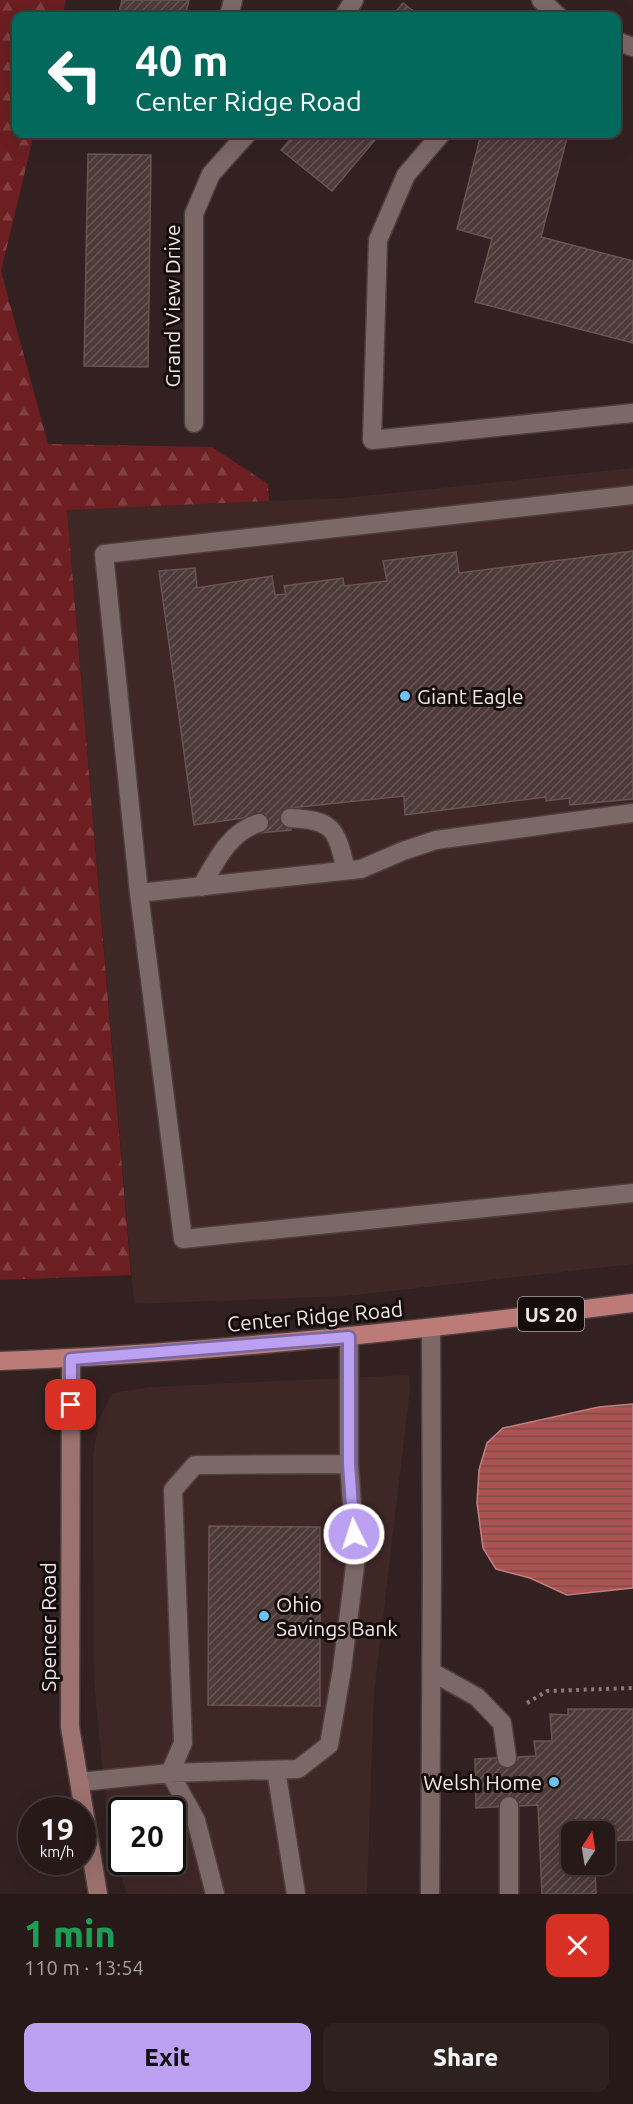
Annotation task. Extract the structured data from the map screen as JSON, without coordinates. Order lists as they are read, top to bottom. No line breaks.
{"streets":{"main road":["US 20","Center Ridge Road"],"street":["Grand View Drive","Spencer Road"]},"crossings":[["Center Ridge Road","Spencer Road"]],"places":["Giant Eagle","Ohio Savings Bank","Welsh Home"],"north":"top","page":{"turn":["40 m","Center Ridge Road"],"speed":"19 km/h","limit":"20","heading":["1 min","110 m · 13:54"],"buttons":["Exit","Share"]}}
